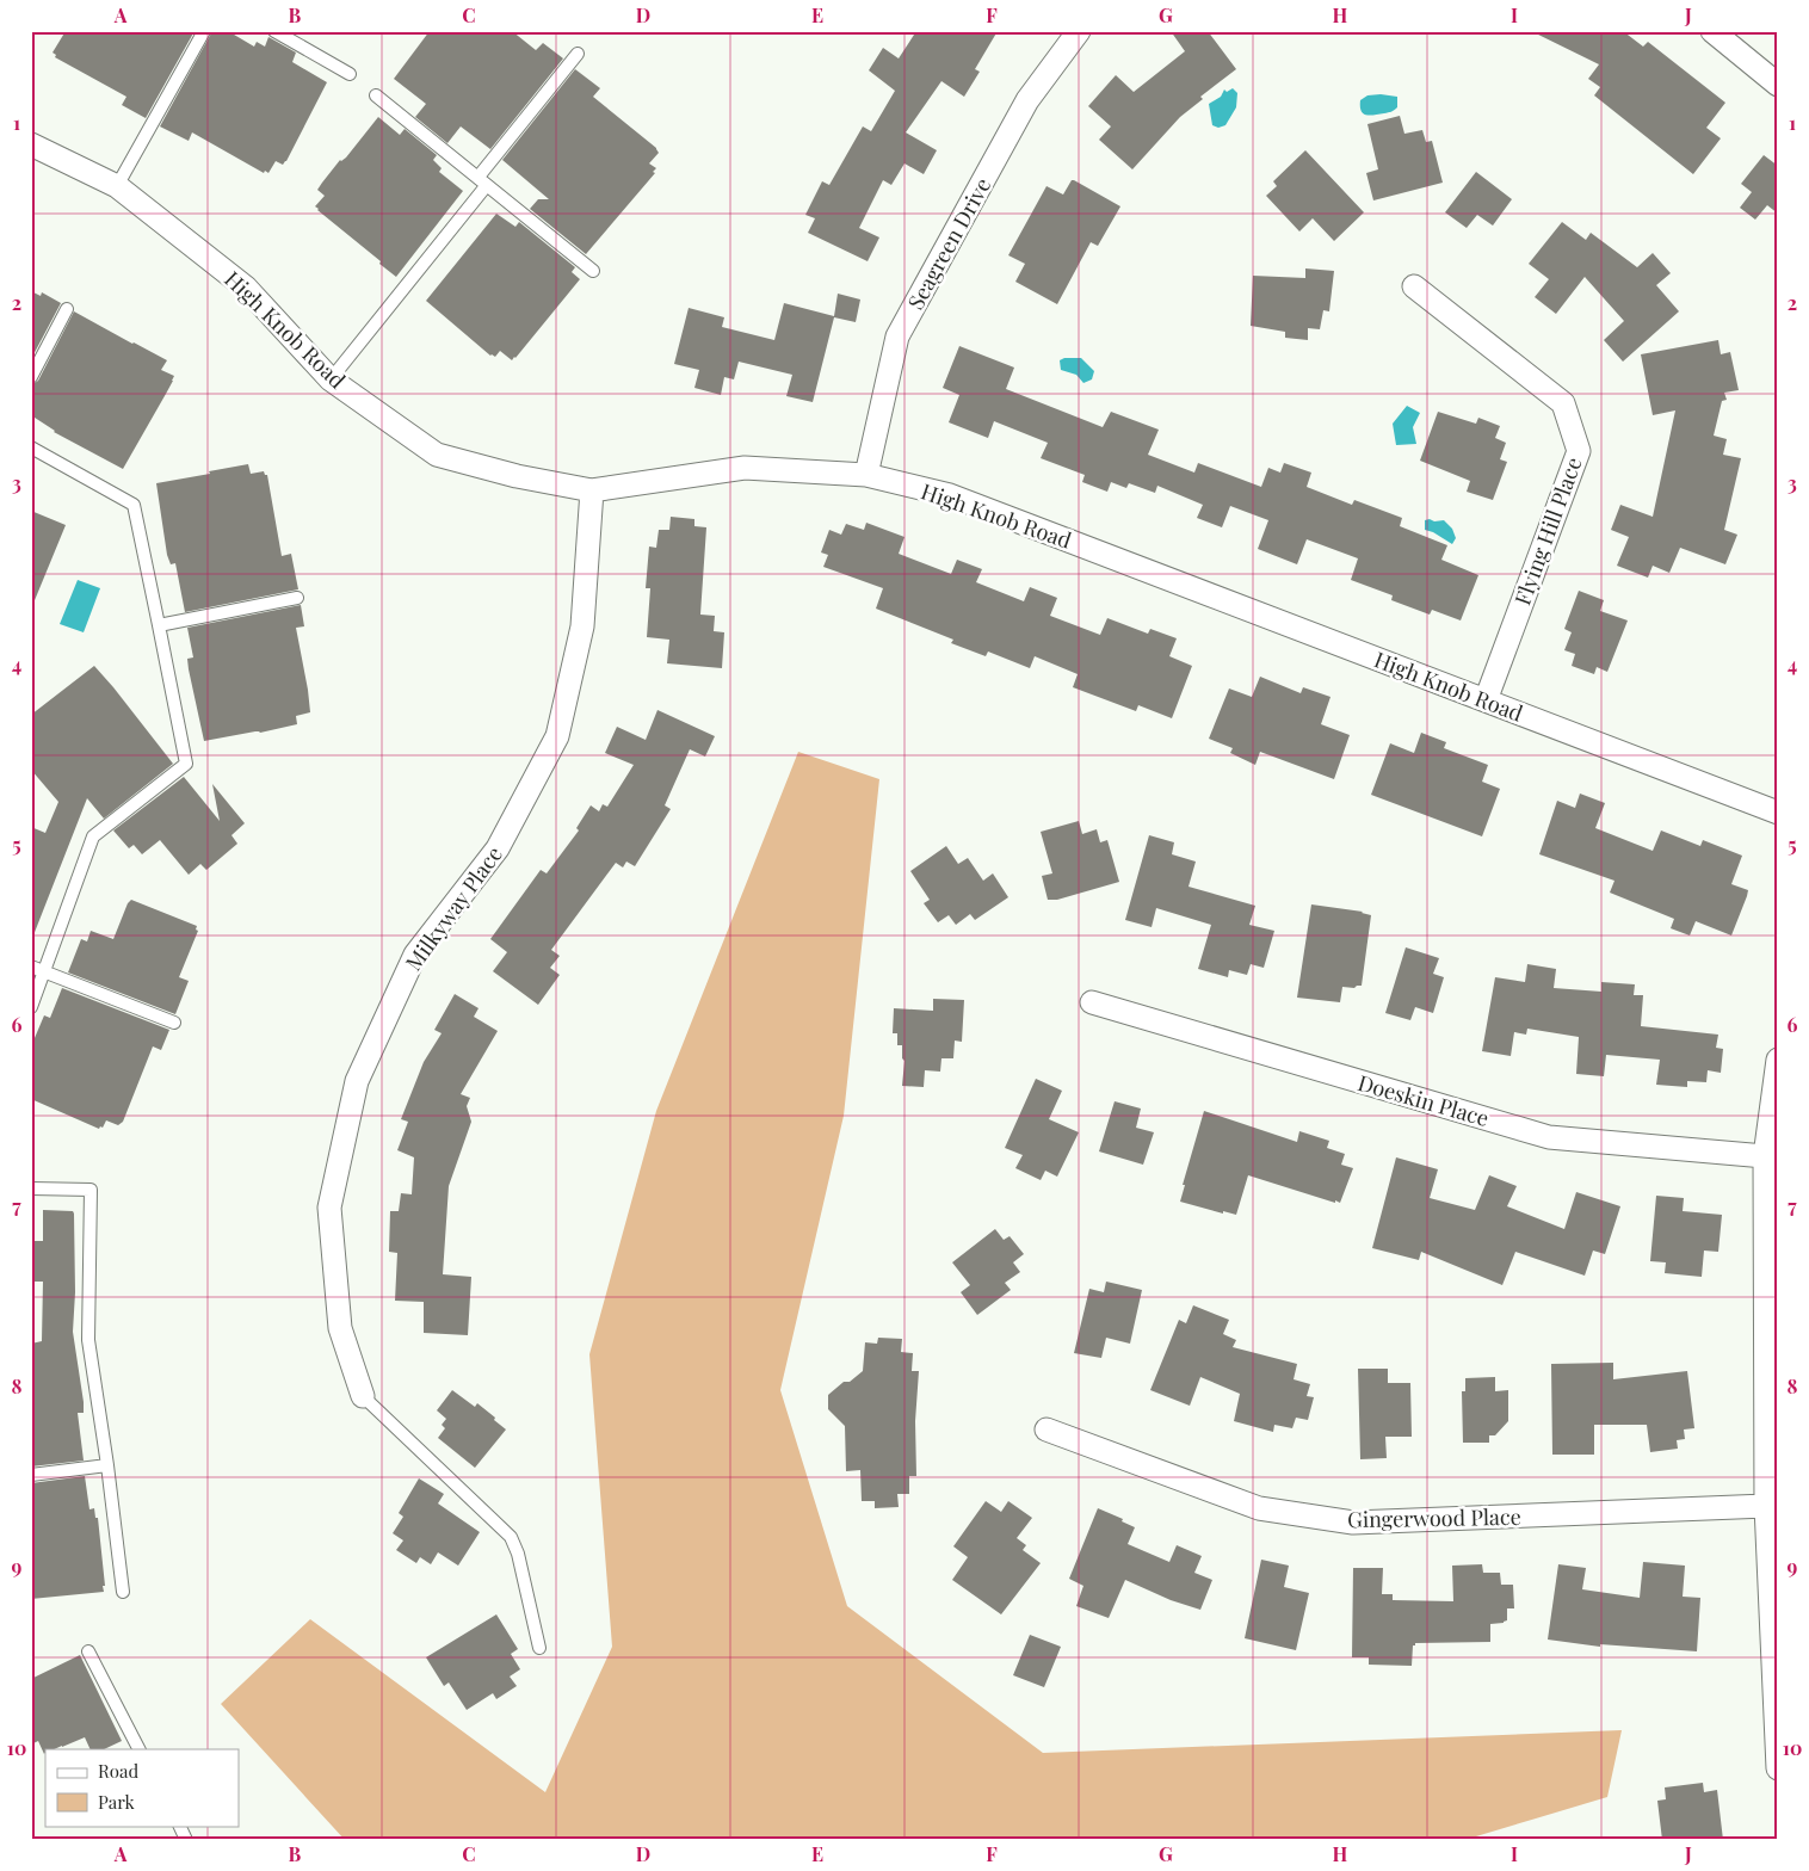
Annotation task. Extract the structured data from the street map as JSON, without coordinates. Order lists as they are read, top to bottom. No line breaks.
{"streets":{"street":["Seagreen Drive","High Knob Road","Flying Hill Place","Milkyway Place","Doeskin Place","Gingerwood Place"]},"crossings":[["Seagreen Drive","High Knob Road"],["High Knob Road","Flying Hill Place"],["High Knob Road","Milkyway Place"]],"legend":["Road","Park"],"grid":{"columns":["A","B","C","D","E","F","G","H","I","J"],"rows":["1","2","3","4","5","6","7","8","9","10"]}}
